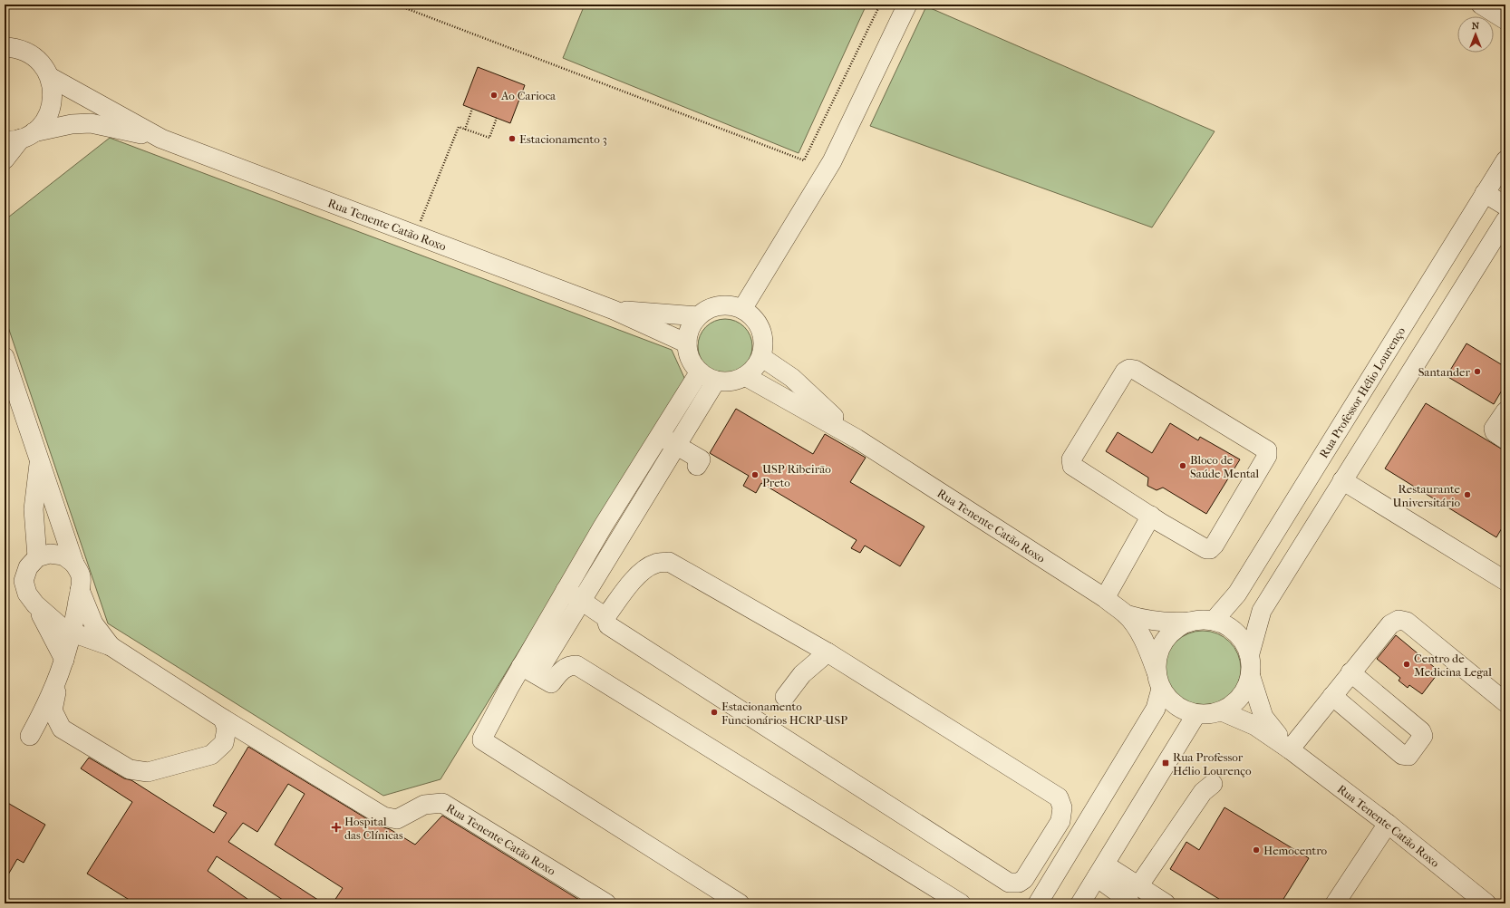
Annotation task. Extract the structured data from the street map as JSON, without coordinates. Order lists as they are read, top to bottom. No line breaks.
{"streets":{"street":["Rua Tenente Catão Roxo","Rua Professor Hélio Lourenço"]},"crossings":[["Rua Tenente Catão Roxo","Rua Professor Hélio Lourenço"]],"places":{"other":["Ao Carioca","Estacionamento 3","Santander","Bloco de Saúde Mental","USP Ribeirão Preto","Restaurante Universitário","Centro de Medicina Legal","Estacionamento Funcionários HCRP-USP","Hemocentro"],"transit":["Rua Professor Hélio Lourenço"],"health":["Hospital das Clínicas"]},"north":"top"}
